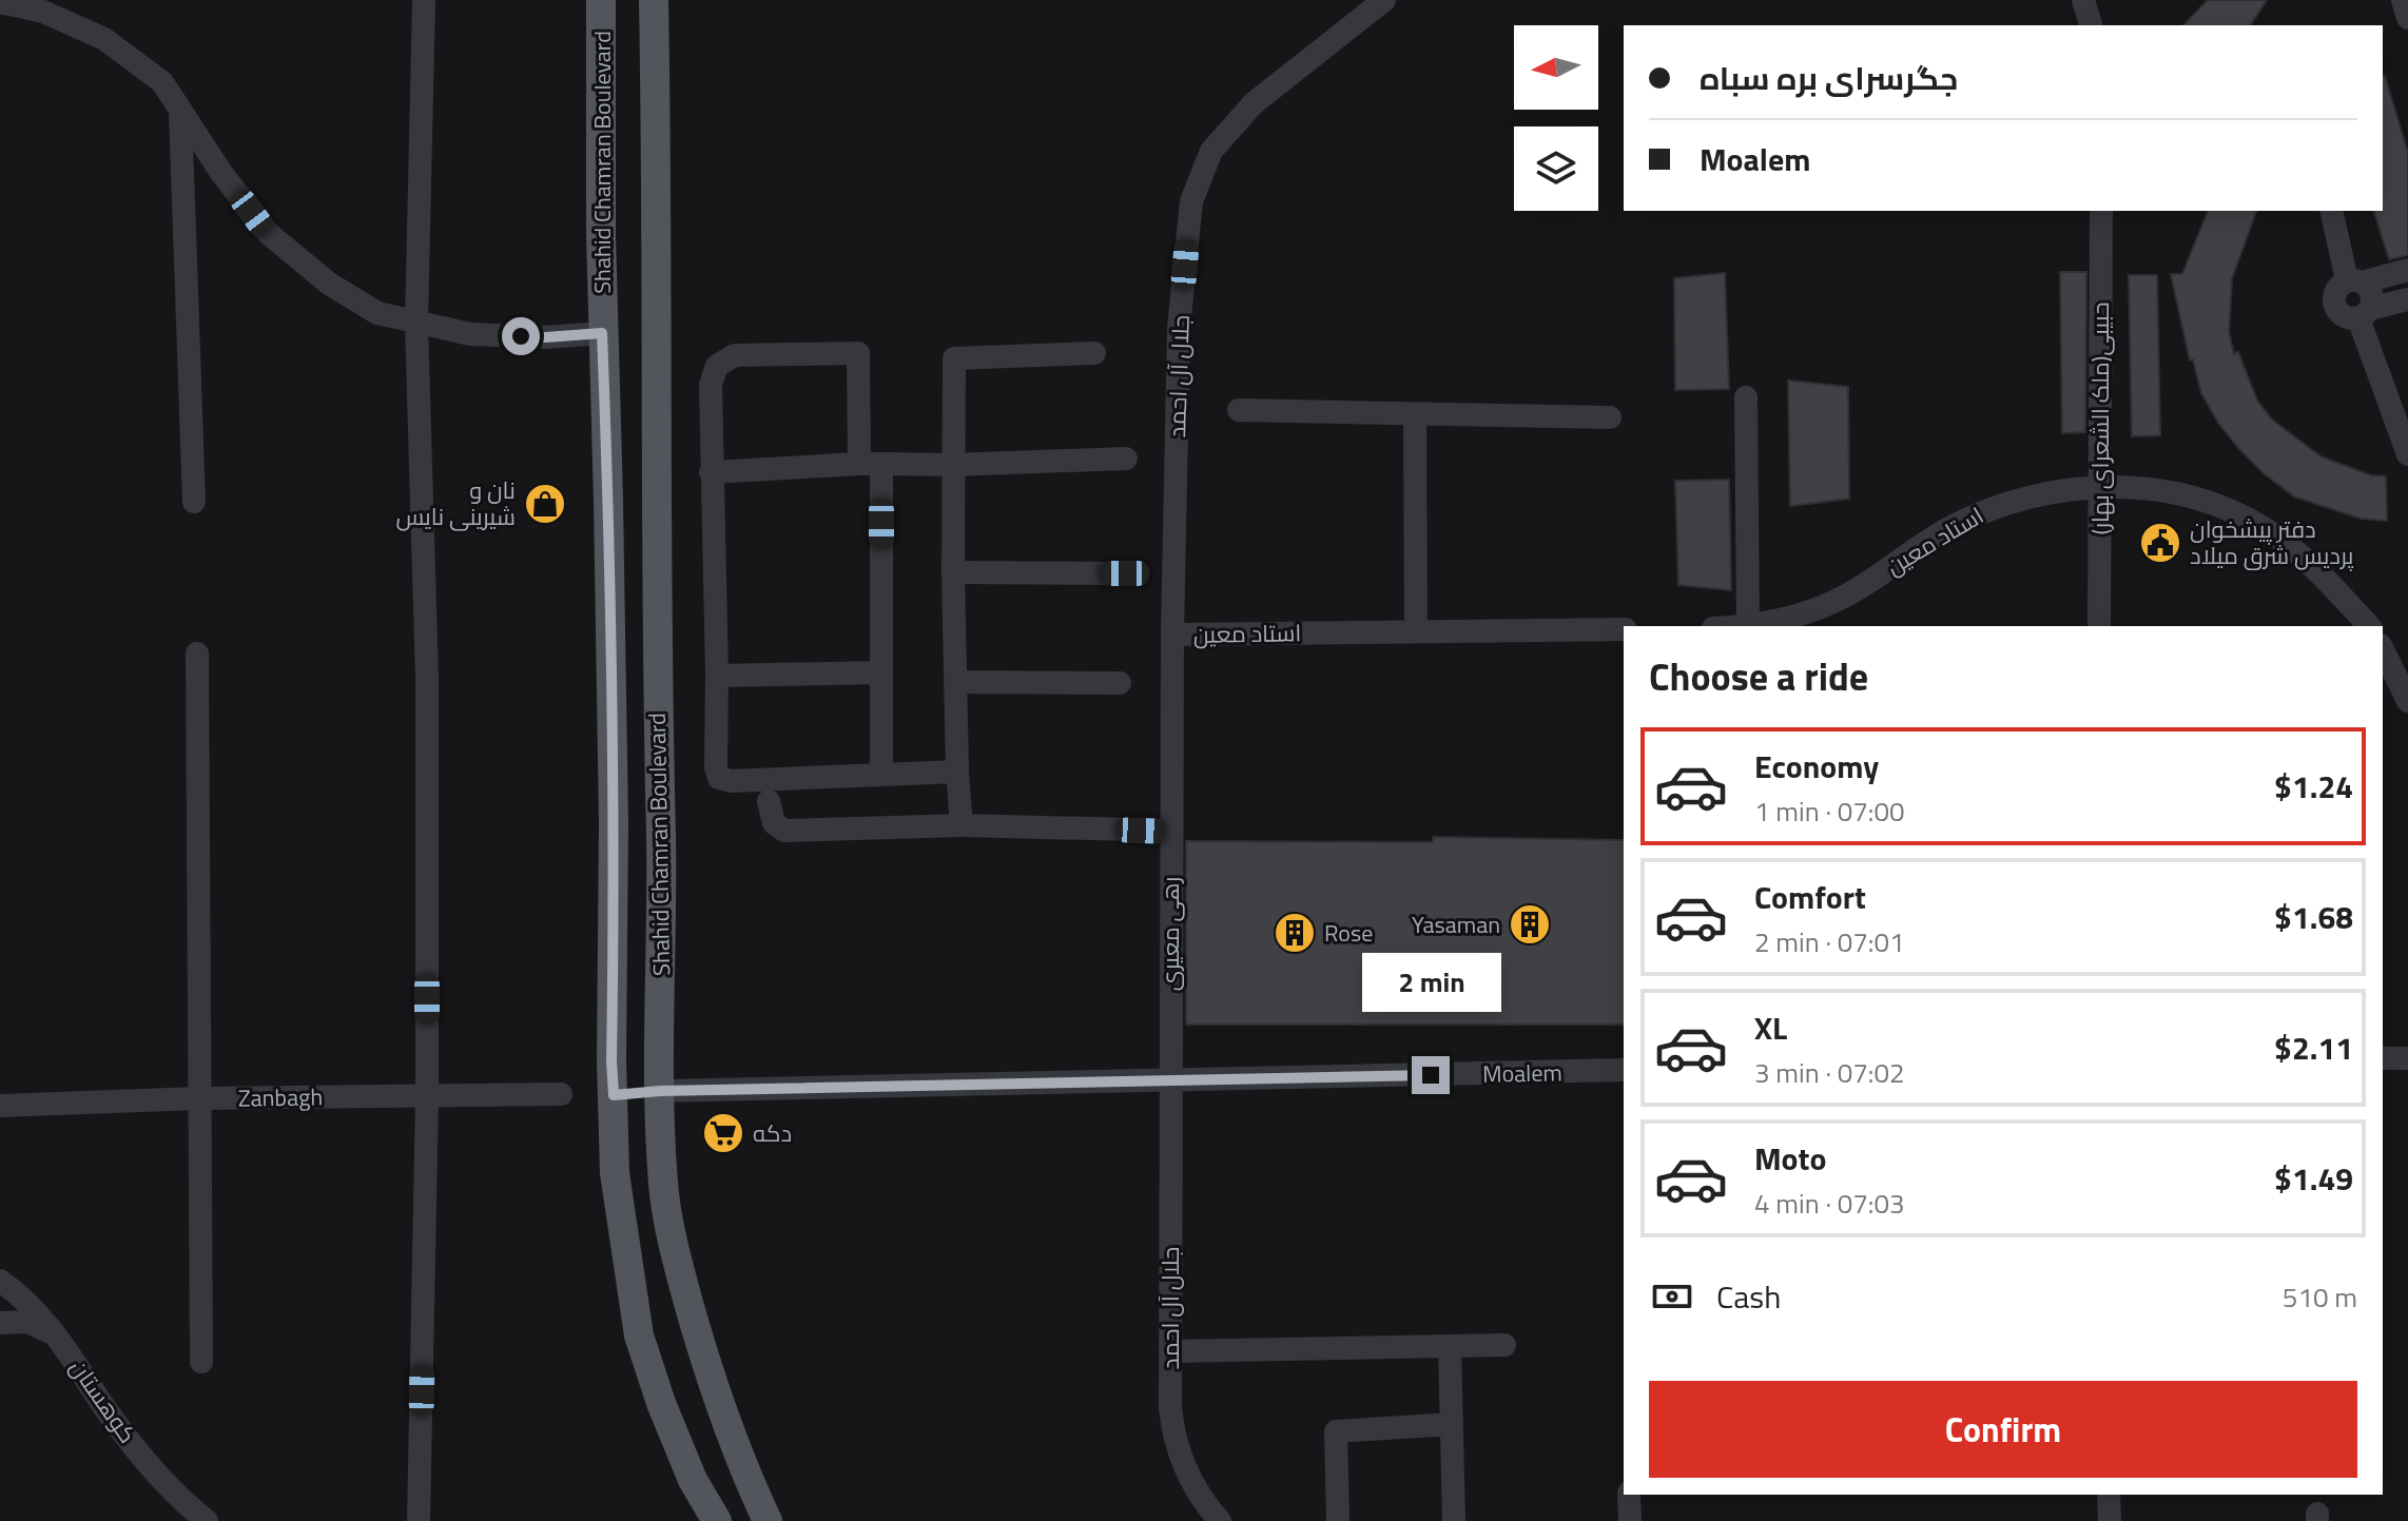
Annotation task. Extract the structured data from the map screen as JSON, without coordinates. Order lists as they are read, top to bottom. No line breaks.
{"streets":{"main road":["Shahid Chamran Boulevard"],"street":["جلال آل احمد","حبیبی(ملک الشعرای بهار)","استاد معین","رهی معیری","Moalem","Zanbagh","کوهستان"]},"crossings":[["Shahid Chamran Boulevard","Moalem"],["جلال آل احمد","استاد معین"],["جلال آل احمد","رهی معیری"],["جلال آل احمد","Moalem"],["حبیبی(ملک الشعرای بهار)","استاد معین"],["استاد معین","رهی معیری"],["رهی معیری","Moalem"]],"places":{"shop":["نان و شیرینی نایس"],"public building":["دفتر پیشخوان پردیس شرق میلاد"],"building":["Yasaman","Rose"],"supermarket":["دکه"]},"north":"left","page":{"banner":["جگرسرای بره سباه","Moalem"],"heading":"Choose a ride","list":[{"name":"Economy","note":"1 min · 07:00","value":"$1.24"},{"name":"Comfort","note":"2 min · 07:01","value":"$1.68"},{"name":"XL","note":"3 min · 07:02","value":"$2.11"},{"name":"Moto","note":"4 min · 07:03","value":"$1.49"}],"bubble":"2 min","pay":["Cash","510 m"],"buttons":"Confirm"}}
